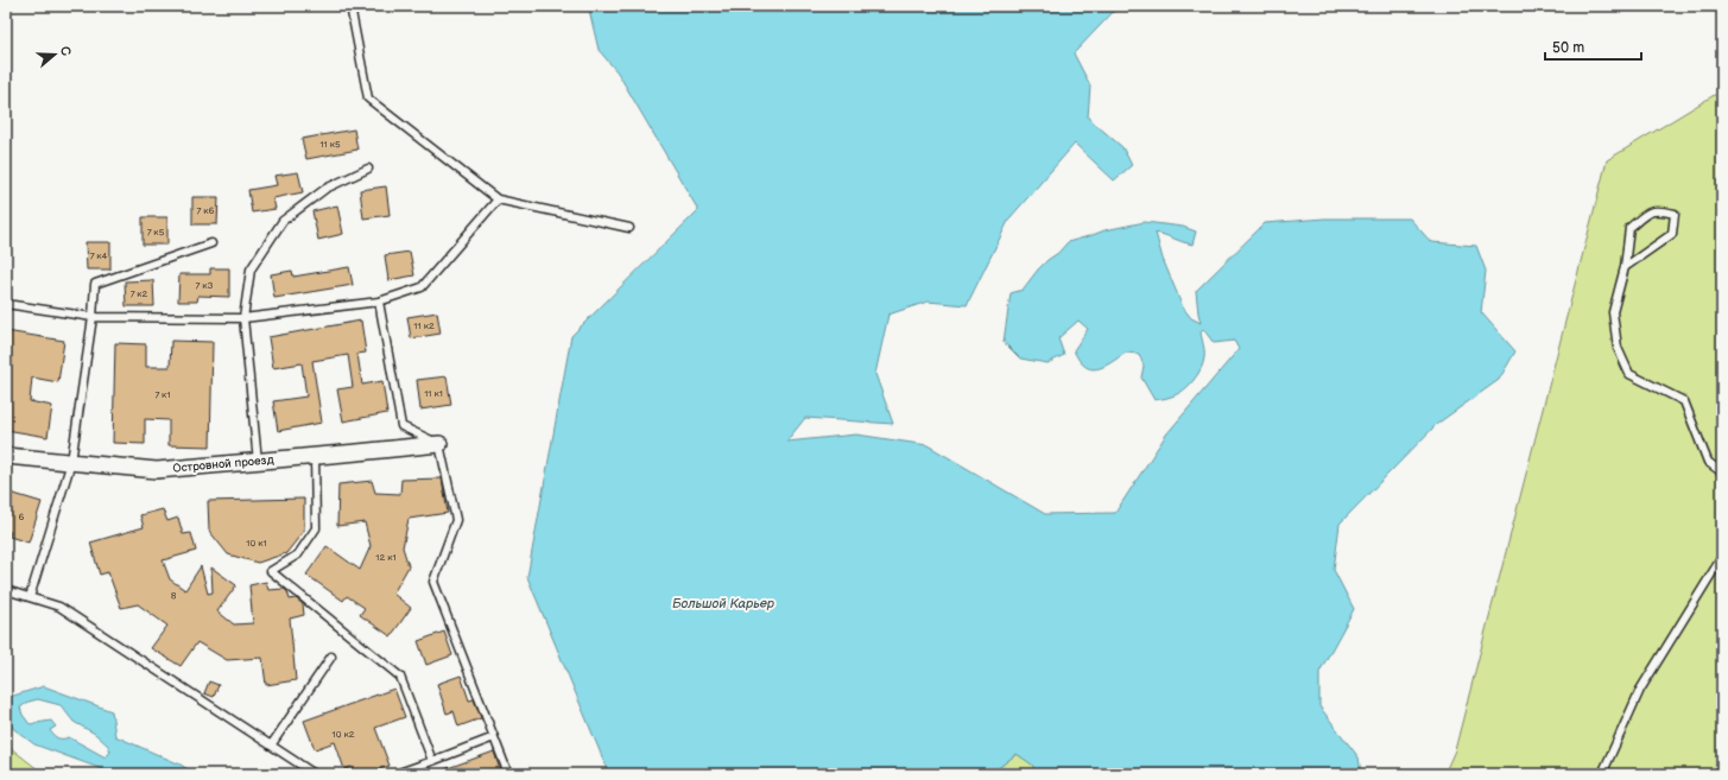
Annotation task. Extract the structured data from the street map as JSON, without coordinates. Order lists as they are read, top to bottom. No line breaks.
{"streets":{"street":["Островной проезд"]},"water":["Большой Карьер"],"house_numbers":["11 к5","7 к6","7 к5","7 к4","7 к3","7 к2","11 к2","11 к1","7 к1","6","10 к1","12 к1","8","10 к2"],"scale_bar":"50 m","north":"right"}
